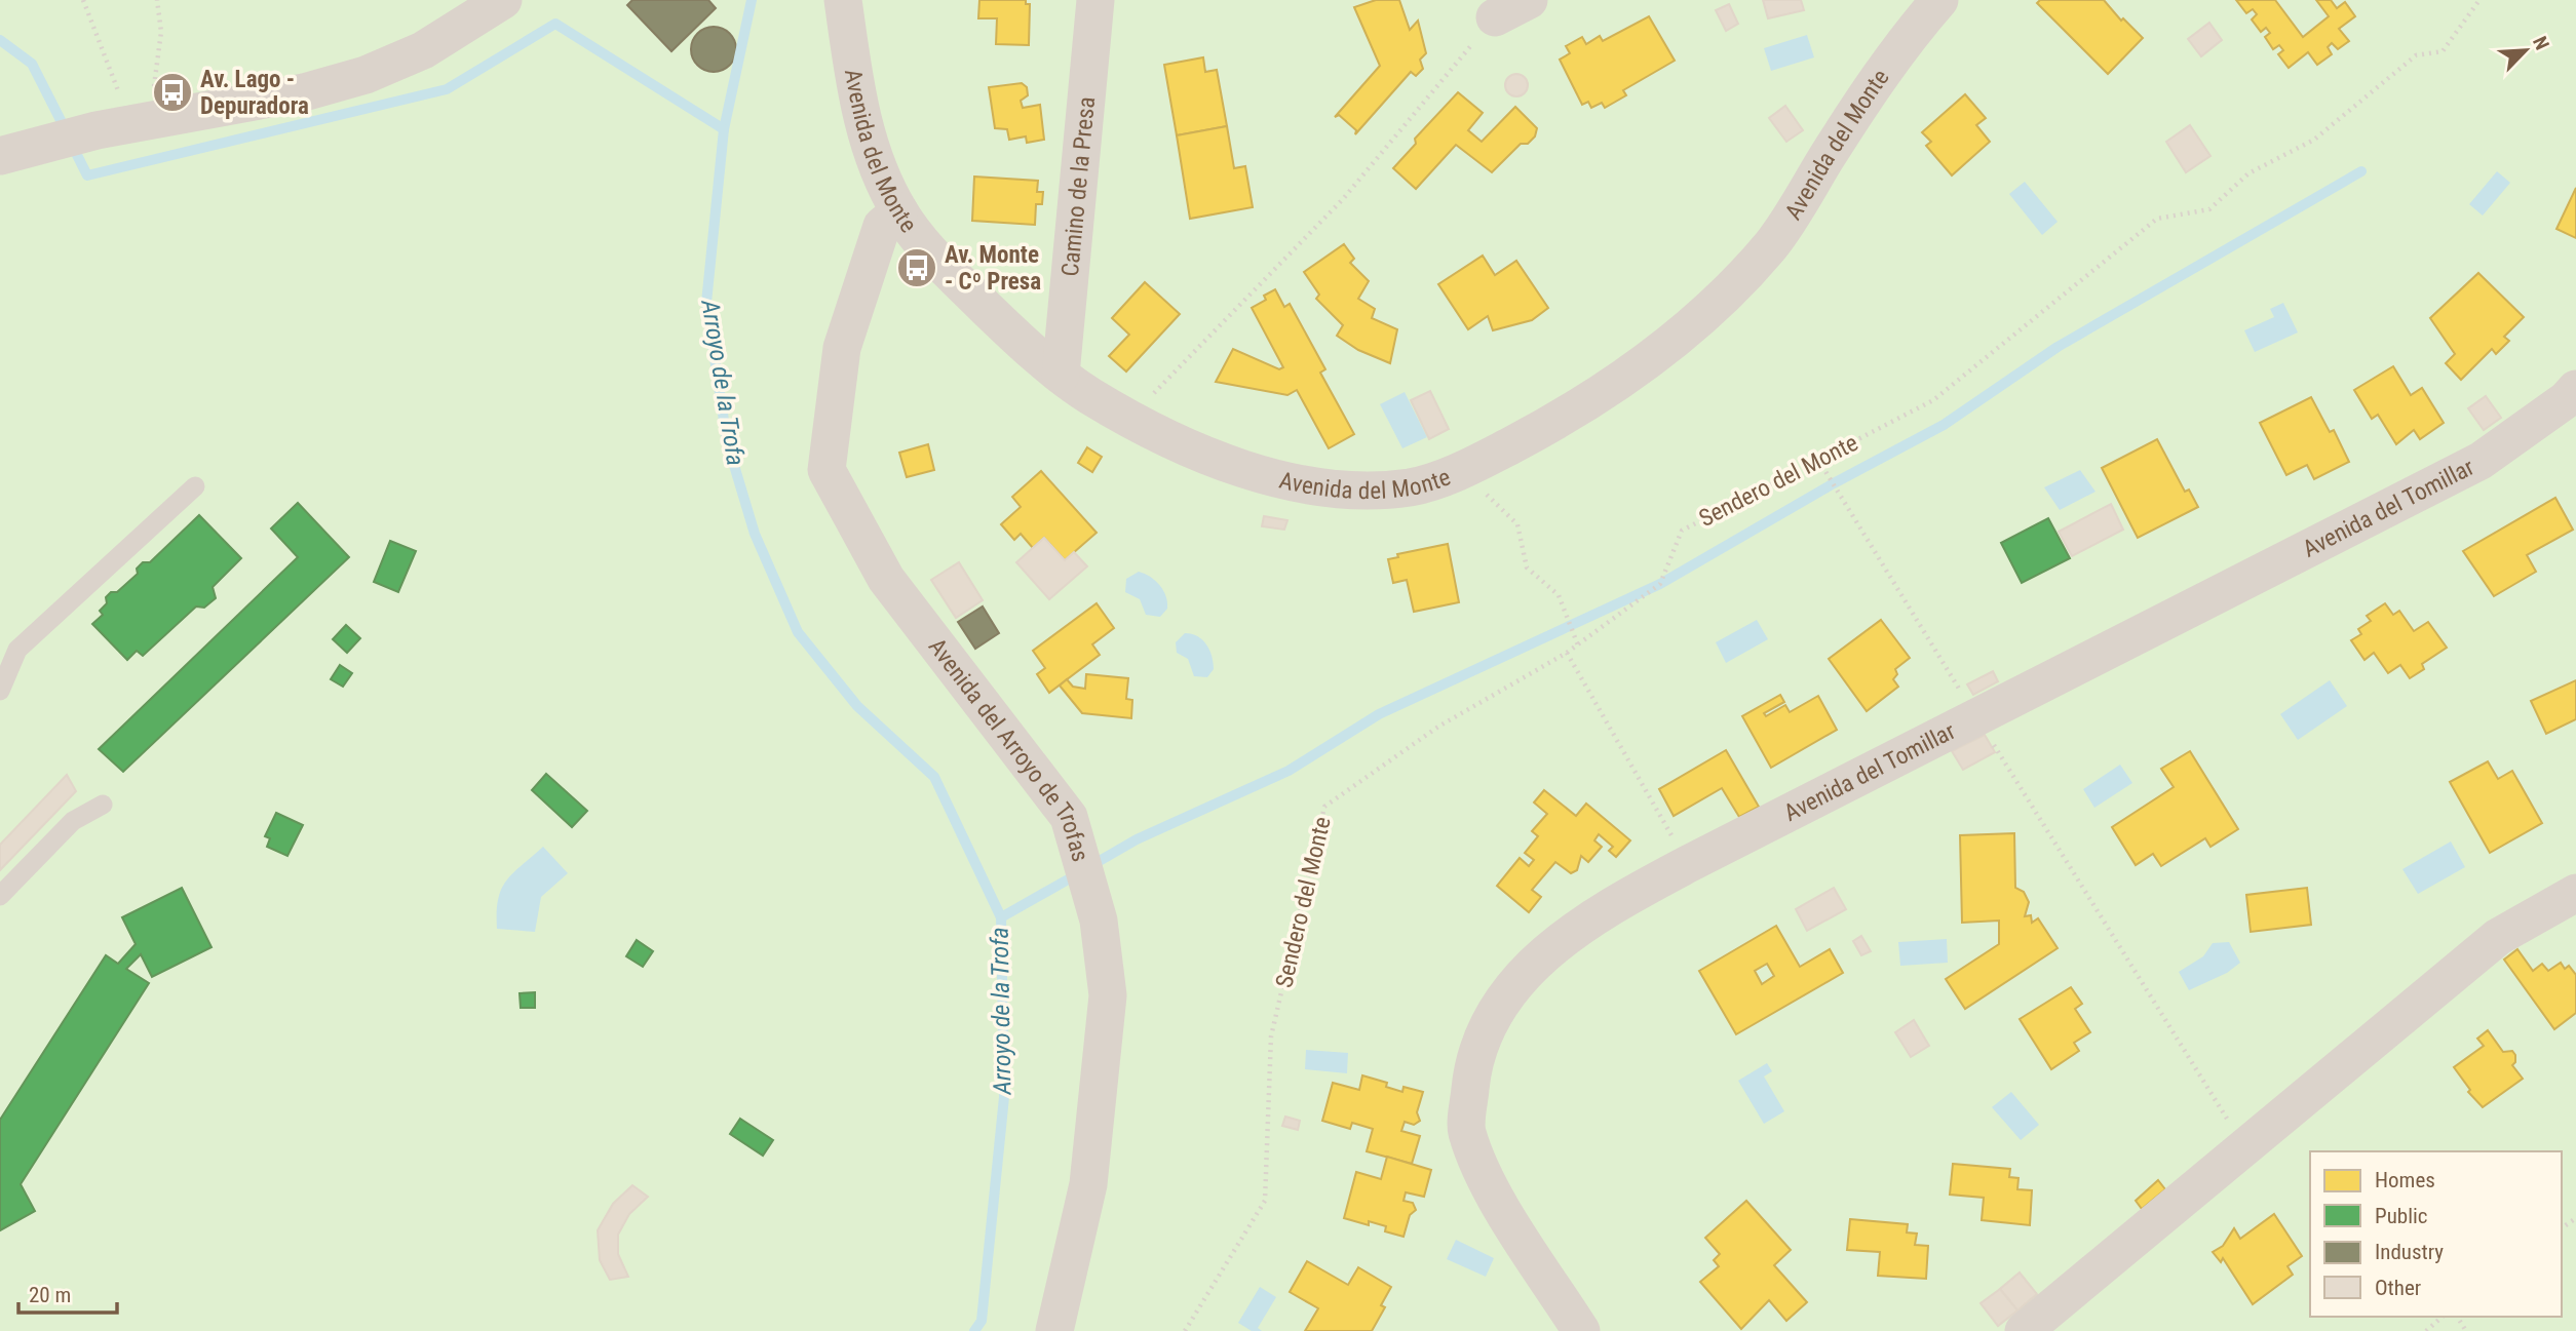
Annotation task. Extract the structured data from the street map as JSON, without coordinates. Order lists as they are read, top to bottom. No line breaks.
{"streets":{"street":["Avenida del Monte","Camino de la Presa","Avenida del Tomillar","Avenida del Arroyo de Trofas"],"path":["Sendero del Monte"]},"crossings":[["Avenida del Monte","Camino de la Presa"],["Avenida del Monte","Avenida del Arroyo de Trofas"]],"water":["Arroyo de la Trofa"],"places":{"bus stop":["Av. Lago - Depuradora","Av. Monte - Cº Presa"]},"legend":["Homes","Public","Industry","Other"],"scale_bar":"20 m","north":"top right"}
